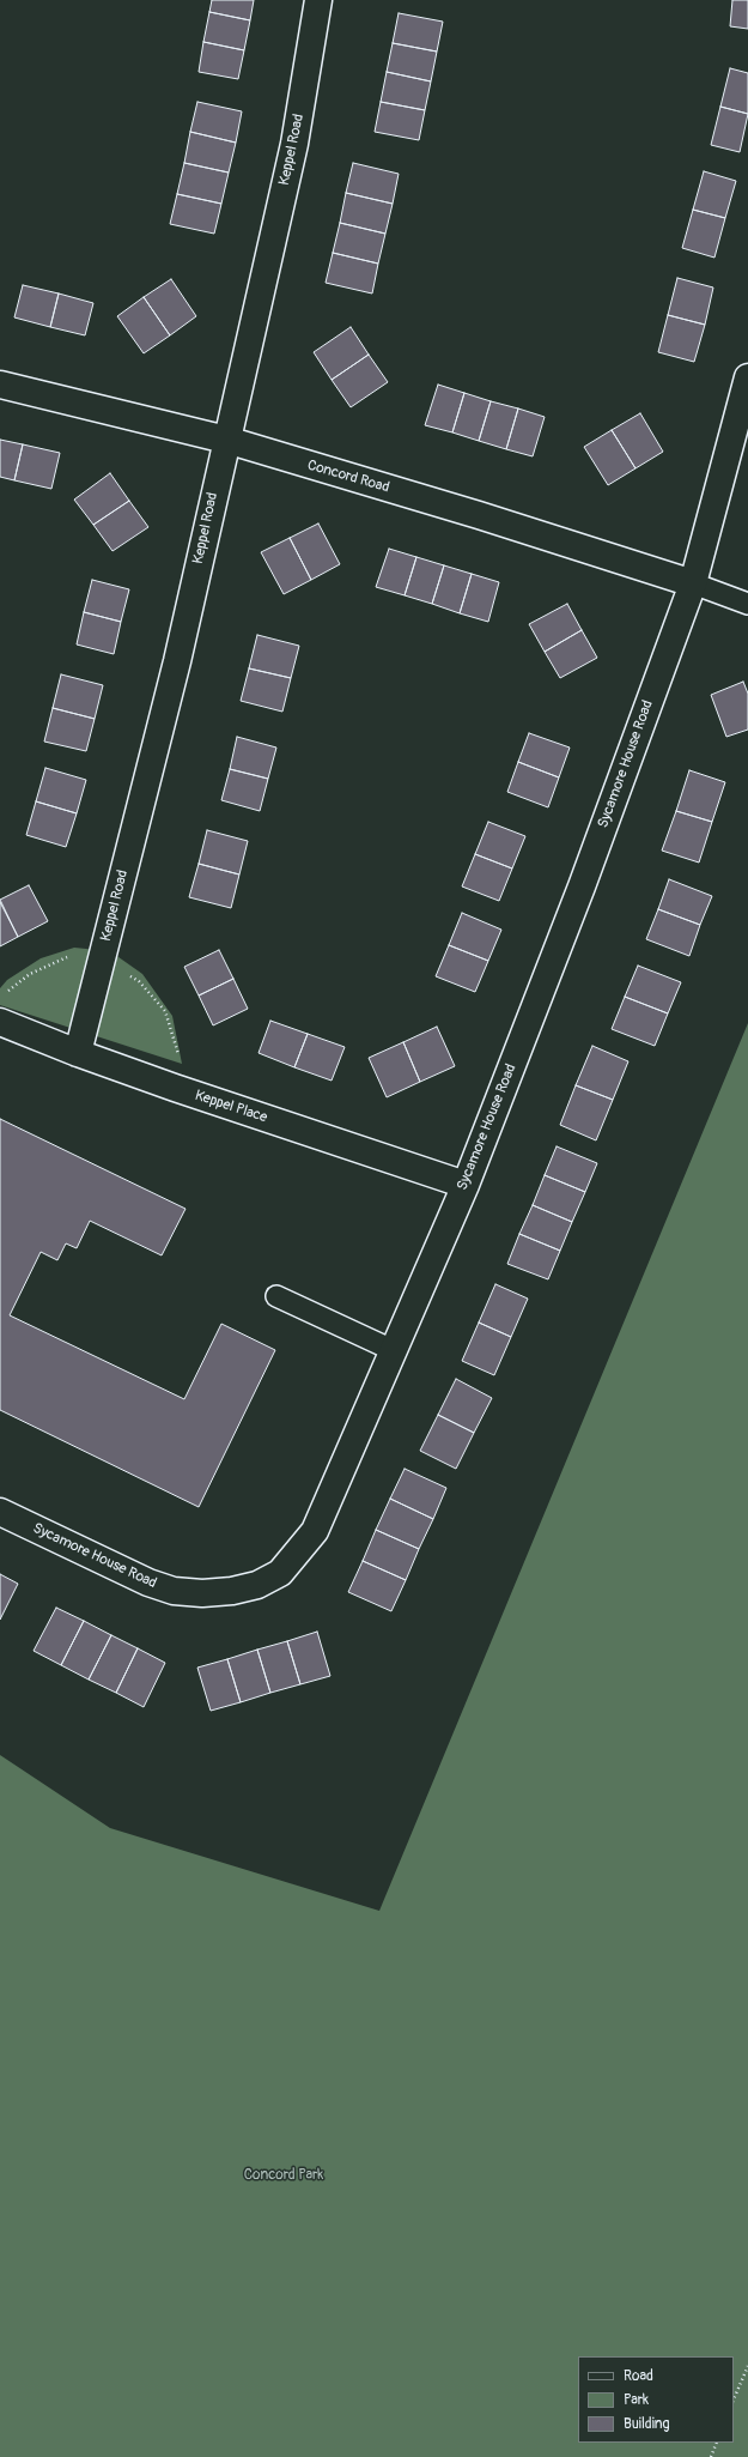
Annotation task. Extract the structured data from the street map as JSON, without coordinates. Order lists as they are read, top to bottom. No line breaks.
{"streets":{"street":["Keppel Road","Concord Road","Sycamore House Road","Keppel Place"]},"crossings":[["Keppel Road","Concord Road"],["Keppel Road","Keppel Place"],["Concord Road","Sycamore House Road"],["Sycamore House Road","Keppel Place"]],"parks":["Concord Park"],"legend":["Road","Park","Building"]}
